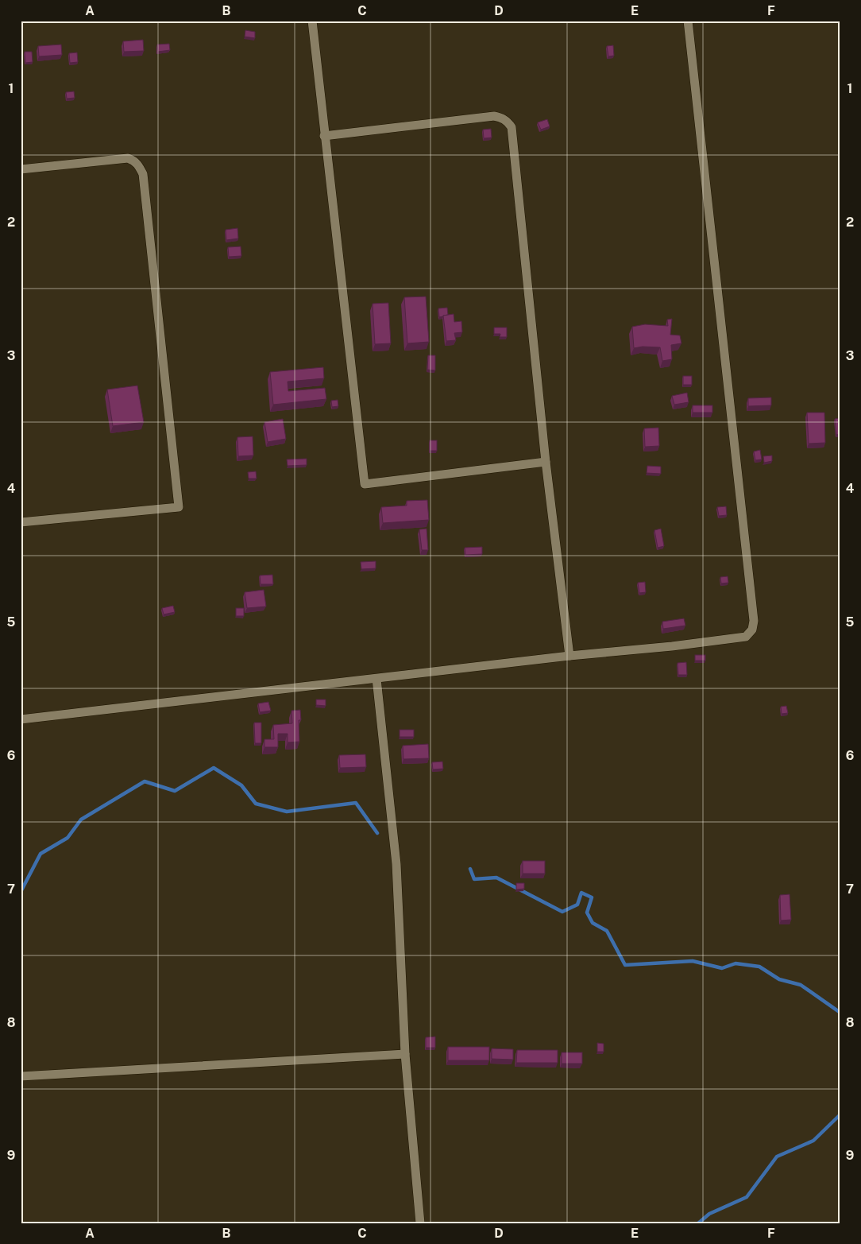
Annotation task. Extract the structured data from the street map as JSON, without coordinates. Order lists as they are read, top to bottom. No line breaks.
{"grid":{"columns":["A","B","C","D","E","F"],"rows":["1","2","3","4","5","6","7","8","9"]}}
